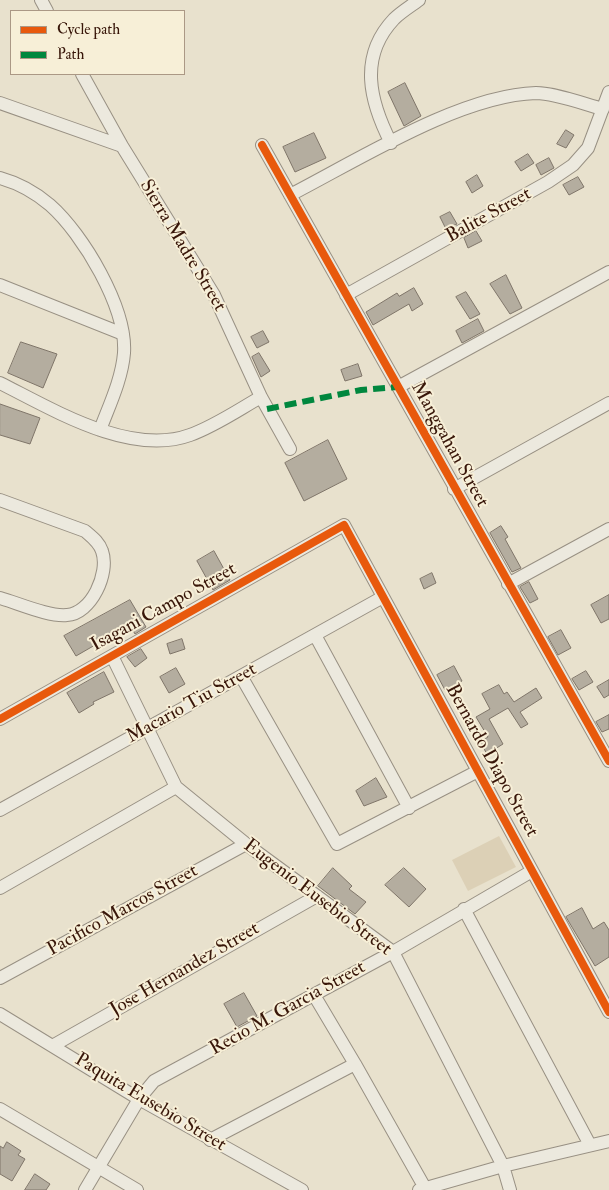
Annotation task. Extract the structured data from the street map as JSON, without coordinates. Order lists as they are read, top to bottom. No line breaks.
{"streets":{"street":["Balite Street","Sierra Madre Street","Manggahan Street","Isagani Campo Street","Macario Tiu Street","Bernardo Diapo Street","Eugenio Eusebio Street","Pacifico Marcos Street","Jose Hernandez Street","Recio M. Garcia Street","Paquita Eusebio Street"]},"crossings":[["Balite Street","Manggahan Street"],["Isagani Campo Street","Bernardo Diapo Street"],["Isagani Campo Street","Eugenio Eusebio Street"],["Macario Tiu Street","Bernardo Diapo Street"],["Macario Tiu Street","Eugenio Eusebio Street"],["Bernardo Diapo Street","Recio M. Garcia Street"],["Eugenio Eusebio Street","Pacifico Marcos Street"],["Eugenio Eusebio Street","Jose Hernandez Street"],["Eugenio Eusebio Street","Recio M. Garcia Street"],["Jose Hernandez Street","Paquita Eusebio Street"],["Recio M. Garcia Street","Paquita Eusebio Street"]],"legend":["Cycle path","Path"]}
